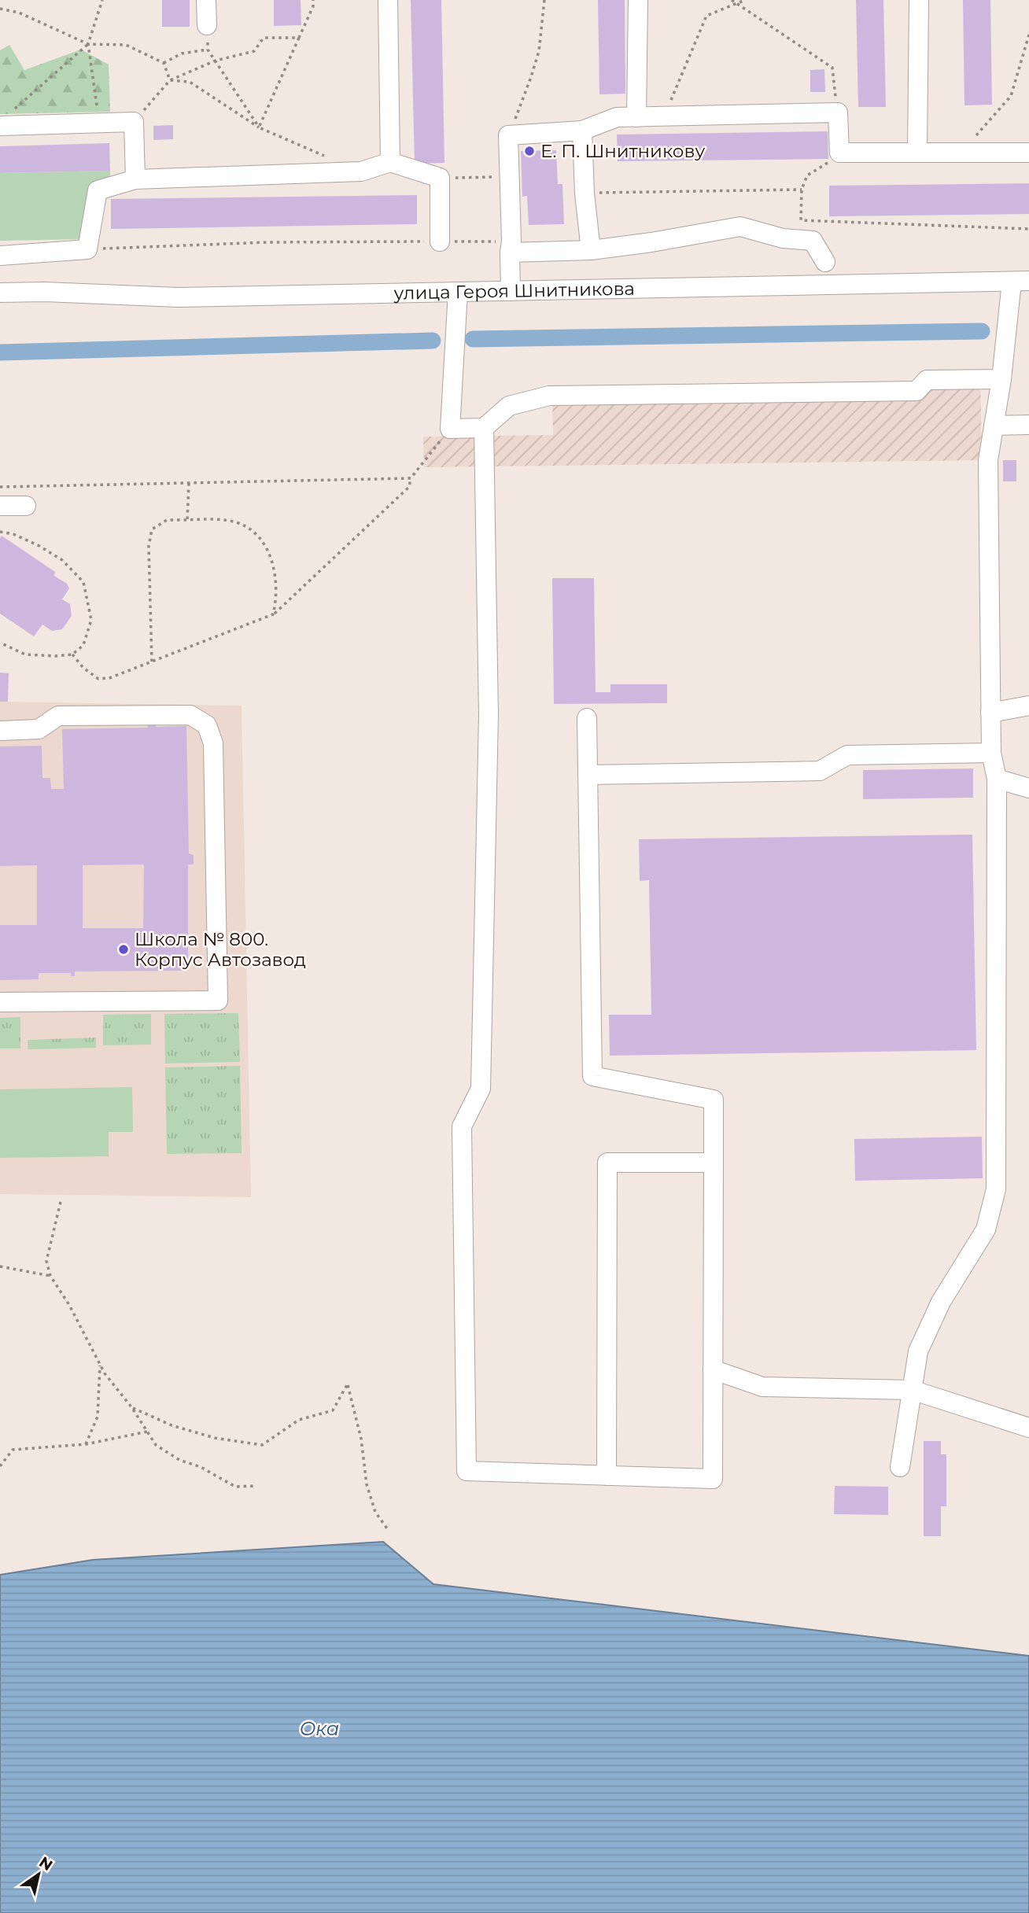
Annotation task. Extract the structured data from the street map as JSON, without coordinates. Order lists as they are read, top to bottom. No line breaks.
{"streets":{"street":["улица Героя Шнитникова"]},"water":["Ока"],"places":["Е. П. Шнитникову","Школа № 800. Корпус Автозавод"],"north":"top right"}
